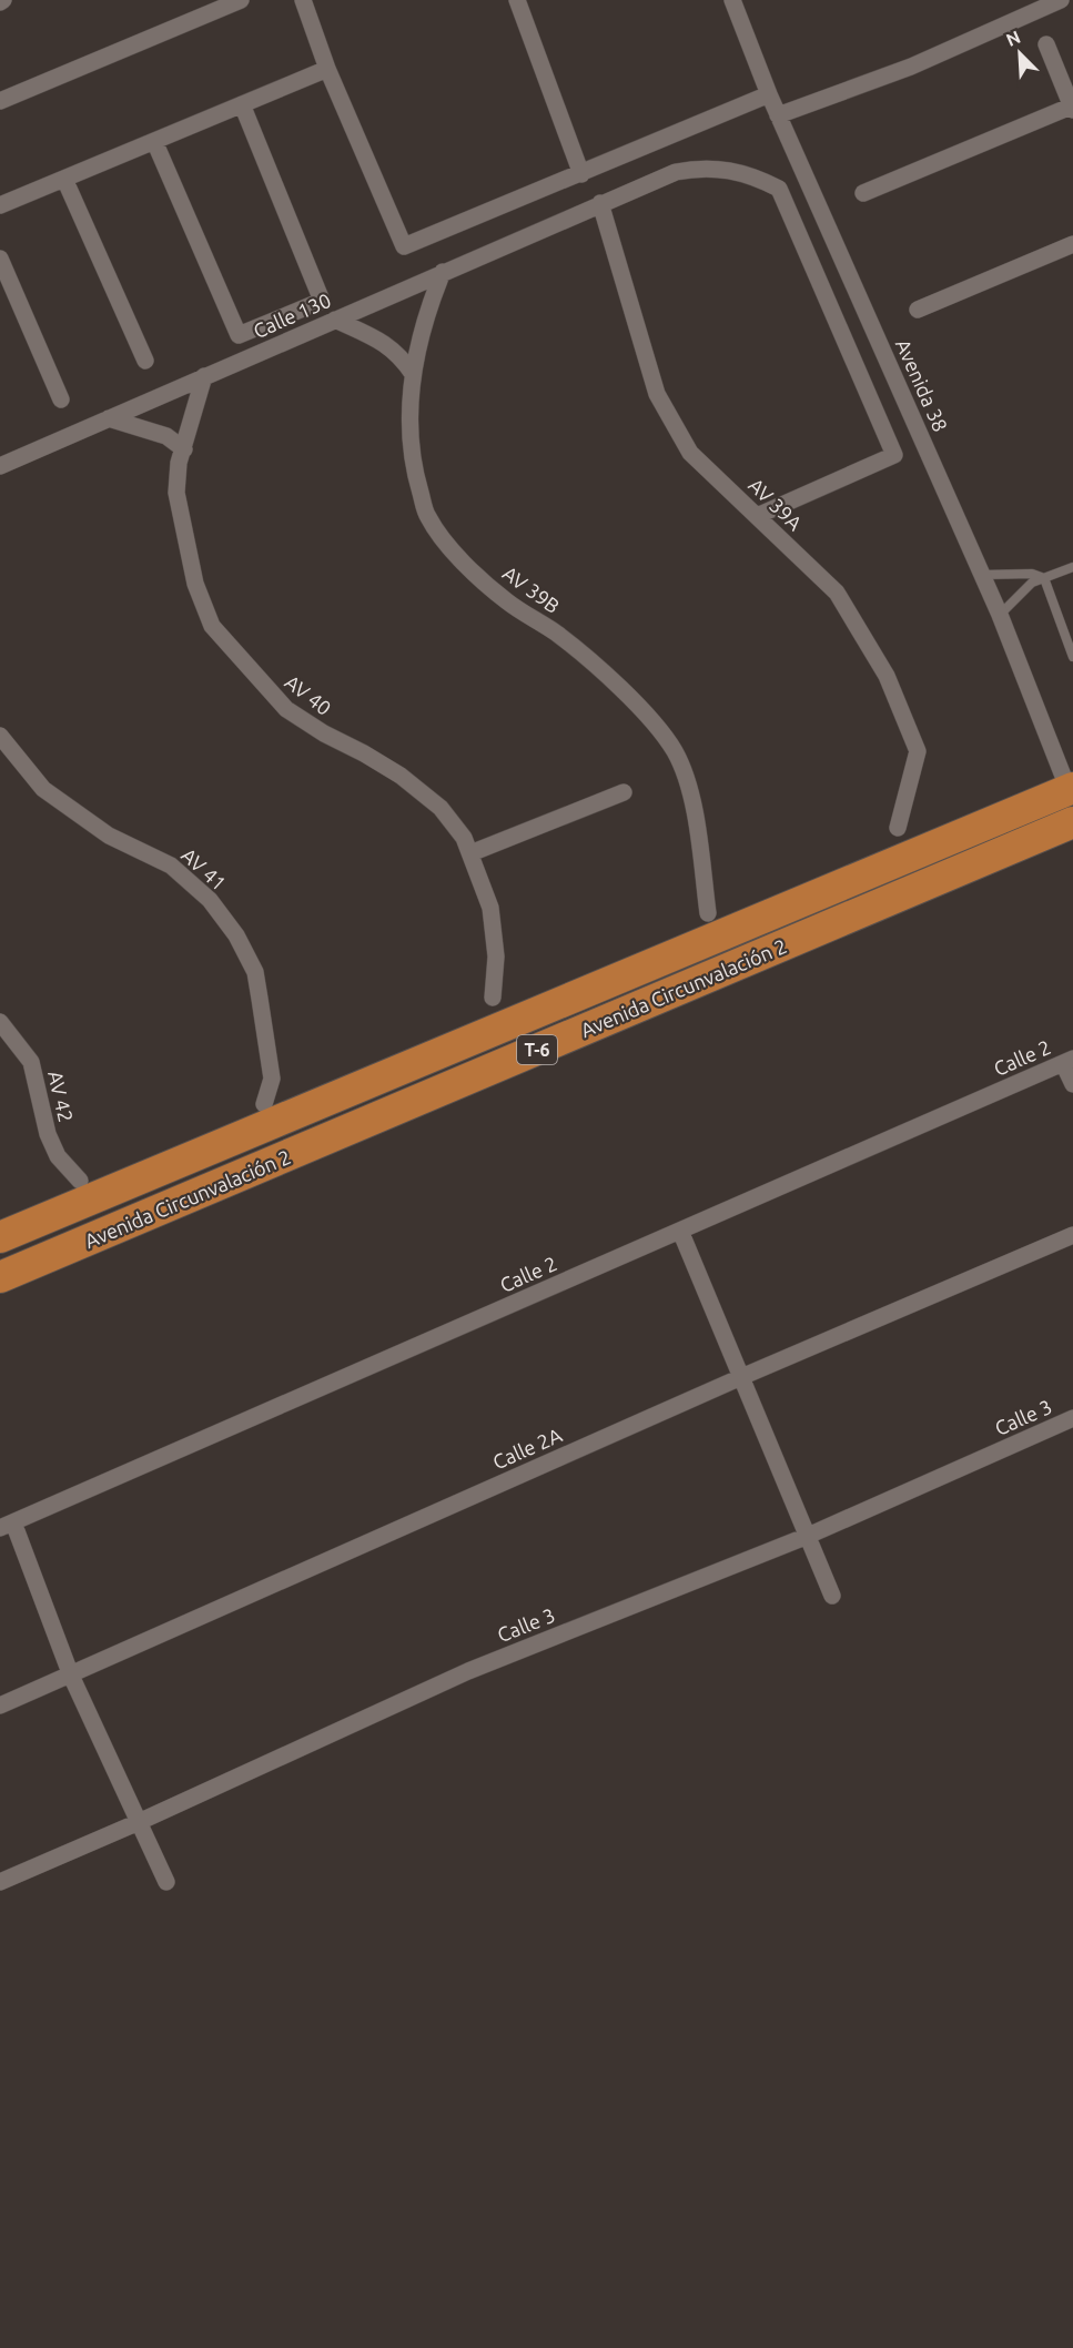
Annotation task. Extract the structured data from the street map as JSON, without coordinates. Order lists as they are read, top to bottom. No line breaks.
{"streets":{"highway":["Avenida Circunvalación 2","T-6"],"street":["Calle 130","Avenida 38","AV 39A","AV 39B","AV 40","AV 41","Calle 2","AV 42","Calle 3","Calle 2A"]},"crossings":[["Calle 130","AV 39A"],["Calle 130","AV 39B"],["Calle 130","AV 40"],["Avenida 38","Avenida Circunvalación 2"]],"north":"top left"}
